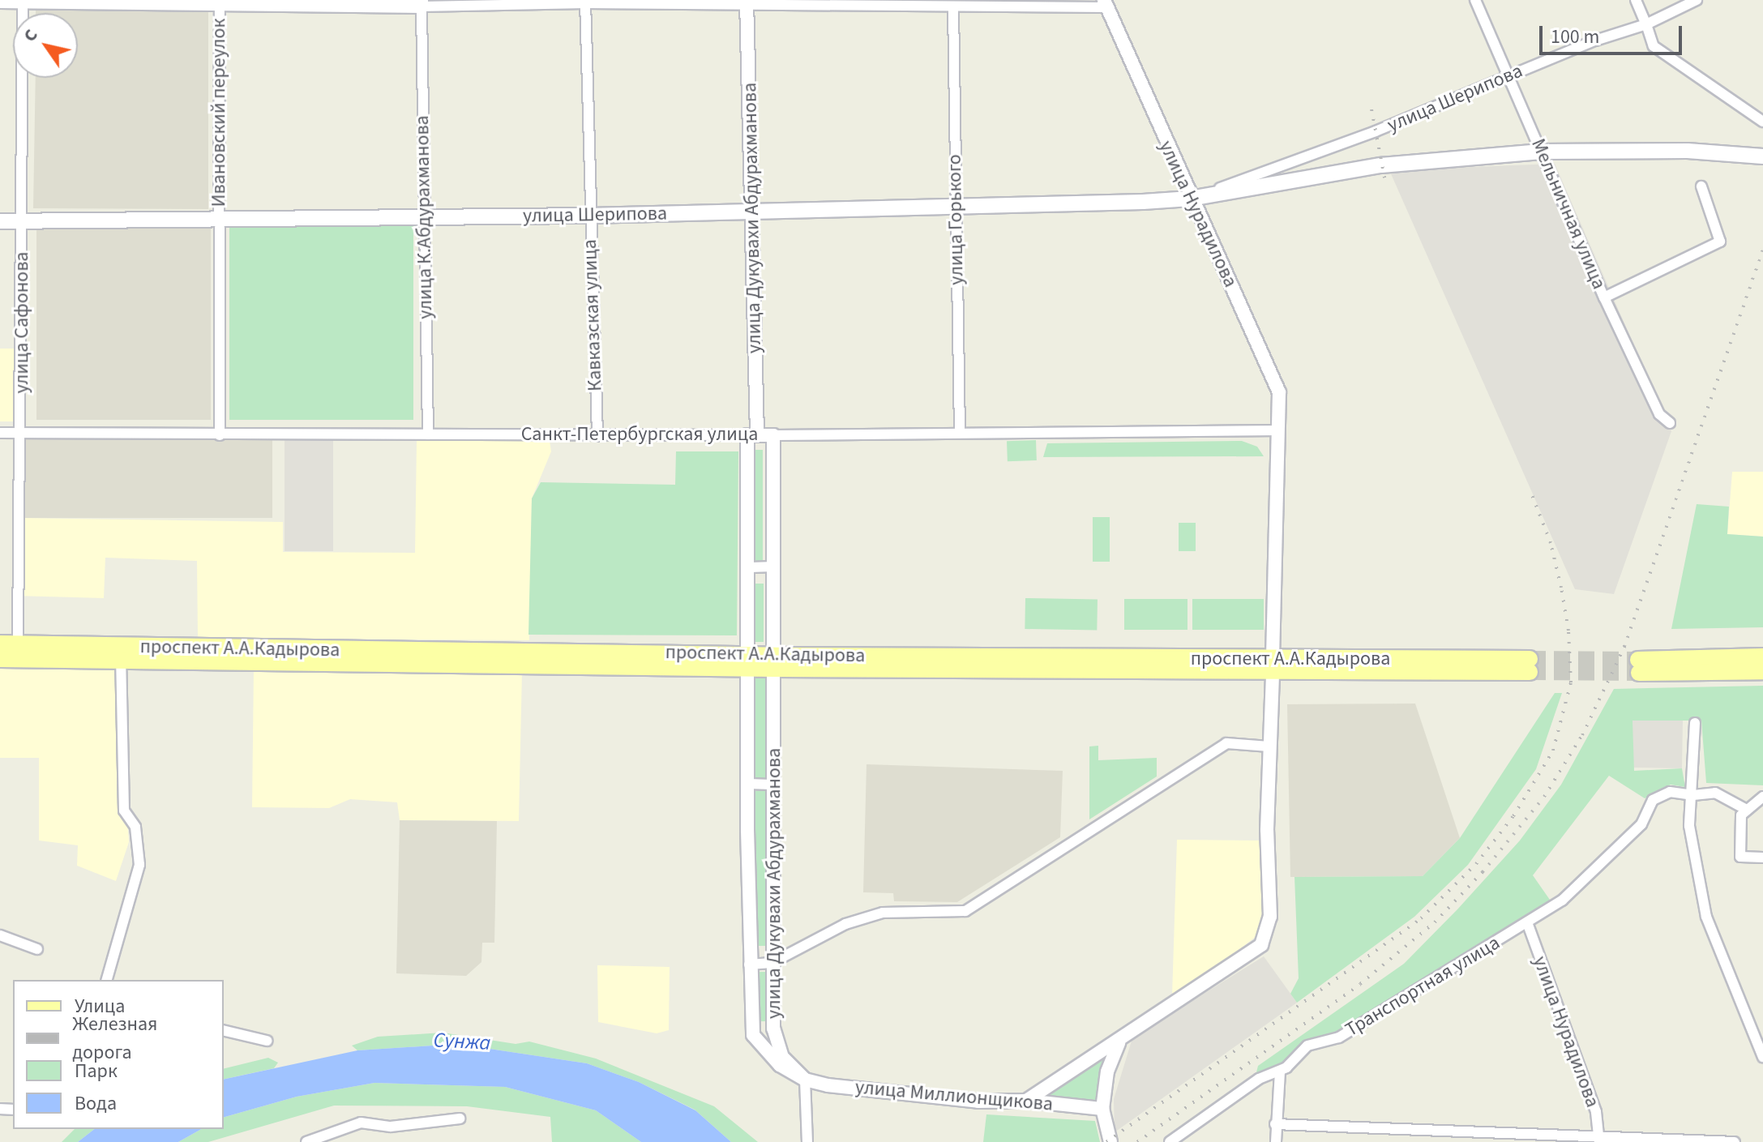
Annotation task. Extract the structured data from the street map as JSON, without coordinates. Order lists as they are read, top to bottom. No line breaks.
{"streets":{"main road":["улица Шерипова","проспект А.А.Кадырова"],"street":["Ивановский переулок","улица Нурадилова","Мельничная улица","улица К.Абдурахманова","улица Дукувахи Абдурахманова","улица Горького","Кавказская улица","улица Сафонова","Санкт-Петербургская улица","Транспортная улица","улица Миллионщикова"]},"crossings":[["улица Шерипова","Ивановский переулок"],["улица Шерипова","улица Нурадилова"],["улица Шерипова","Мельничная улица"],["улица Шерипова","улица К.Абдурахманова"],["улица Шерипова","улица Дукувахи Абдурахманова"],["улица Шерипова","улица Горького"],["улица Шерипова","Кавказская улица"],["улица Шерипова","улица Сафонова"],["Ивановский переулок","Санкт-Петербургская улица"],["улица Нурадилова","Санкт-Петербургская улица"],["улица Нурадилова","проспект А.А.Кадырова"],["улица Нурадилова","Транспортная улица"],["улица Нурадилова","улица Миллионщикова"],["улица К.Абдурахманова","Санкт-Петербургская улица"],["улица Дукувахи Абдурахманова","Санкт-Петербургская улица"],["улица Дукувахи Абдурахманова","проспект А.А.Кадырова"],["улица Дукувахи Абдурахманова","улица Миллионщикова"],["улица Горького","Санкт-Петербургская улица"],["Кавказская улица","Санкт-Петербургская улица"],["улица Сафонова","Санкт-Петербургская улица"],["улица Сафонова","проспект А.А.Кадырова"]],"water":["Сунжа"],"legend":["Улица","Железная дорога","Парк","Вода"],"scale_bar":"100 m","north":"top left"}
